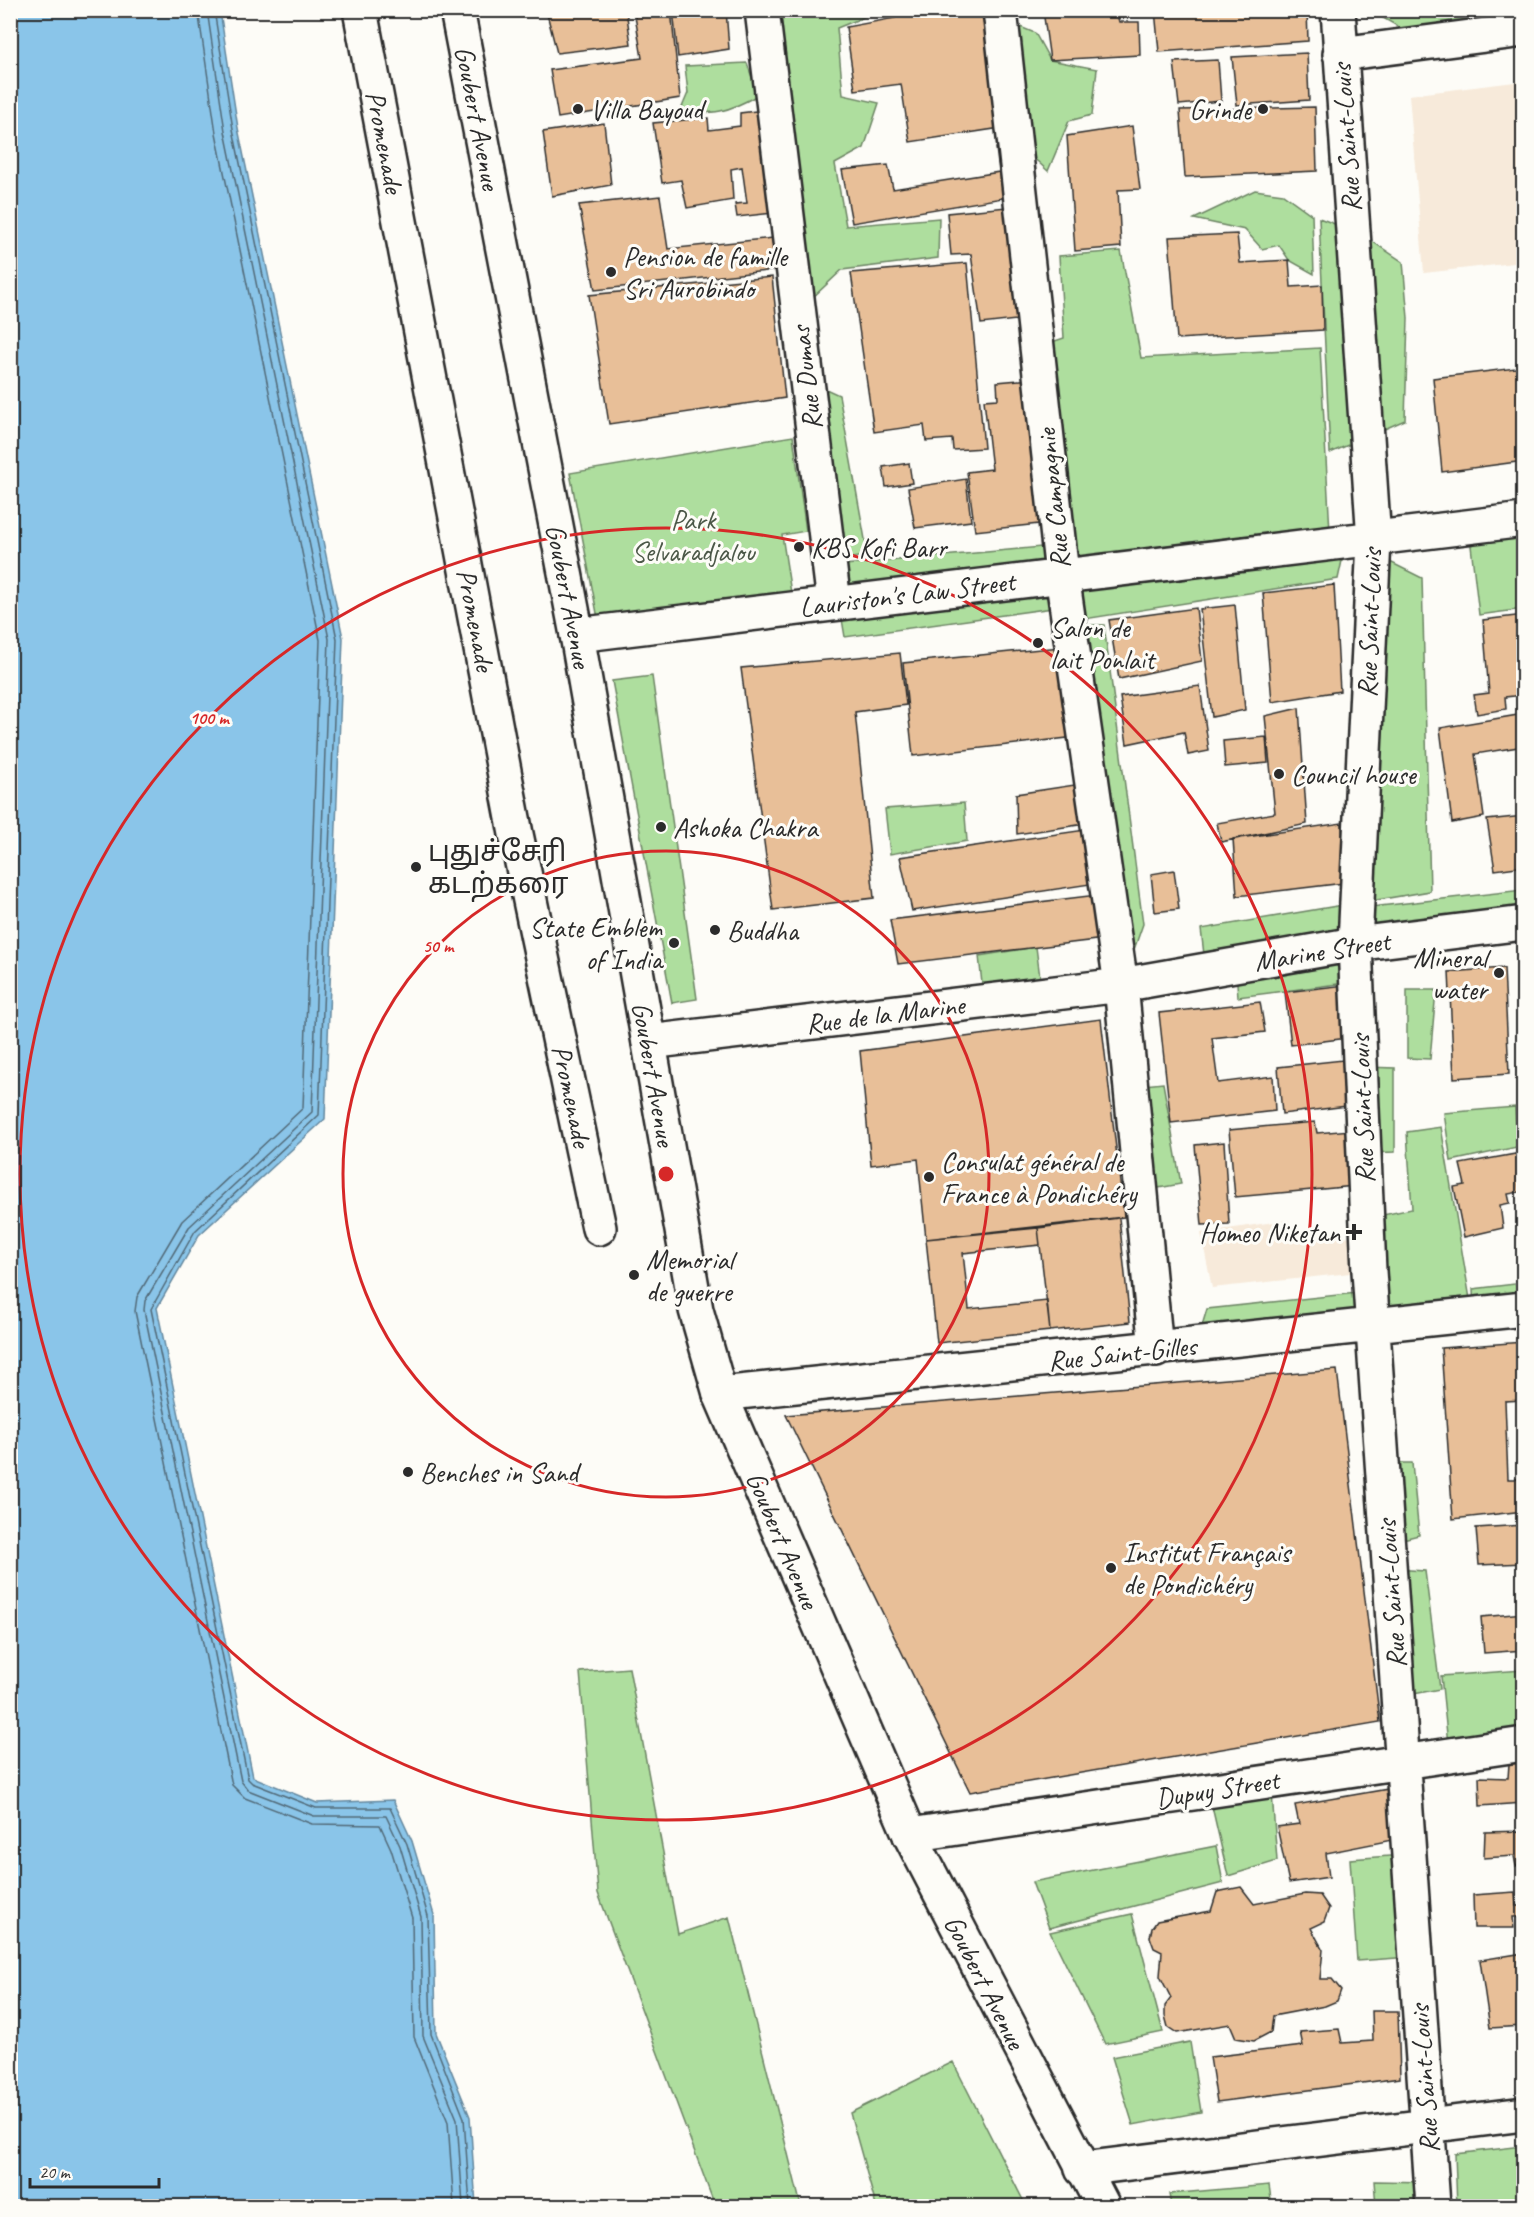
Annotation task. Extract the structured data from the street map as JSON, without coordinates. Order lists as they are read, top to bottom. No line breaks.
{"streets":{"street":["Goubert Avenue","Rue Saint-Louis","Promenade","Rue Dumas","Rue Campagnie","Lauriston's Law Street","Marine Street","Rue de la Marine","Rue Saint-Gilles","Dupuy Street"]},"crossings":[["Goubert Avenue","Lauriston's Law Street"],["Goubert Avenue","Rue de la Marine"],["Goubert Avenue","Rue Saint-Gilles"],["Goubert Avenue","Dupuy Street"],["Rue Saint-Louis","Lauriston's Law Street"],["Rue Saint-Louis","Marine Street"],["Rue Saint-Louis","Rue Saint-Gilles"],["Rue Saint-Louis","Dupuy Street"],["Rue Dumas","Lauriston's Law Street"],["Rue Campagnie","Lauriston's Law Street"],["Rue Campagnie","Marine Street"],["Rue Campagnie","Rue de la Marine"],["Rue Campagnie","Rue Saint-Gilles"],["Marine Street","Rue de la Marine"]],"parks":["Park Selvaradjalou"],"places":{"other":["Villa Bayoud","Grinde","Pension de famille Sri Aurobindo","KBS Kofi Barr","Salon de lait Ponlait","Council house","Ashoka Chakra","புதுச்சேரி கடற்கரை","Buddha","State Emblem of India","Mineral water","Consulat général de France à Pondichéry","Memorial de guerre","Benches in Sand","Institut Français de Pondichéry"],"health":["Homeo Niketan"]},"scale_bar":"20 m","rings":["100 m","50 m"]}
